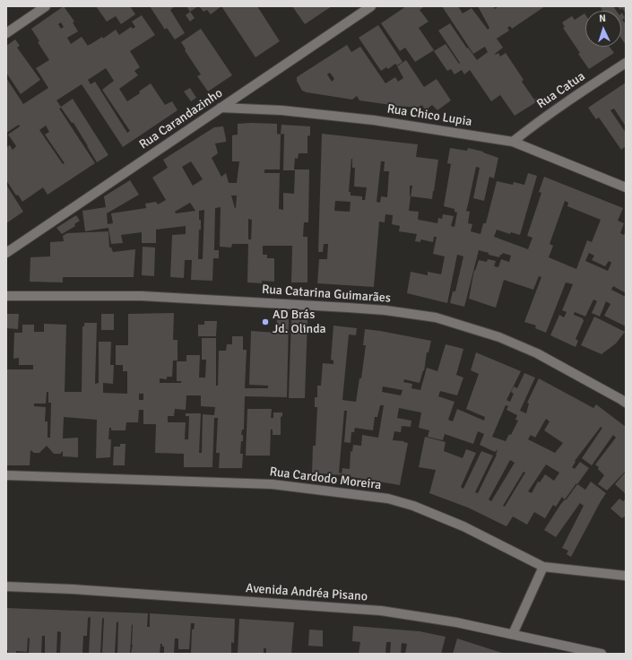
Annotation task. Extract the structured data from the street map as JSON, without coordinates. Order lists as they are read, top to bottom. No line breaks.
{"streets":{"street":["Rua Catua","Rua Chico Lupia","Rua Carandazinho","Rua Catarina Guimarães","Rua Cardodo Moreira","Avenida Andréa Pisano"]},"crossings":[["Rua Catua","Rua Chico Lupia"],["Rua Chico Lupia","Rua Carandazinho"]],"places":["AD Brás Jd. Olinda"],"north":"top"}
